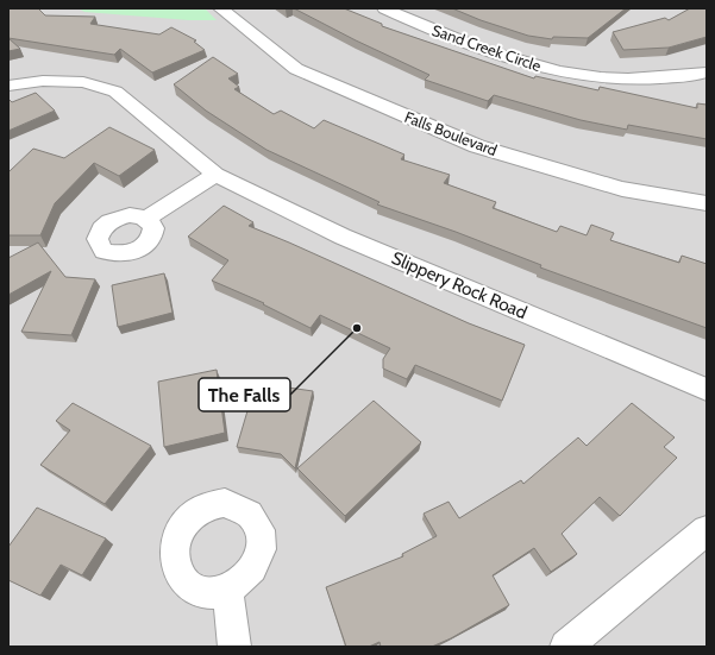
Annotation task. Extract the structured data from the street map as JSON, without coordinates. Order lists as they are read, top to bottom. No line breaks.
{"streets":{"street":["Sand Creek Circle","Falls Boulevard","Slippery Rock Road"]},"places":["The Falls"]}
